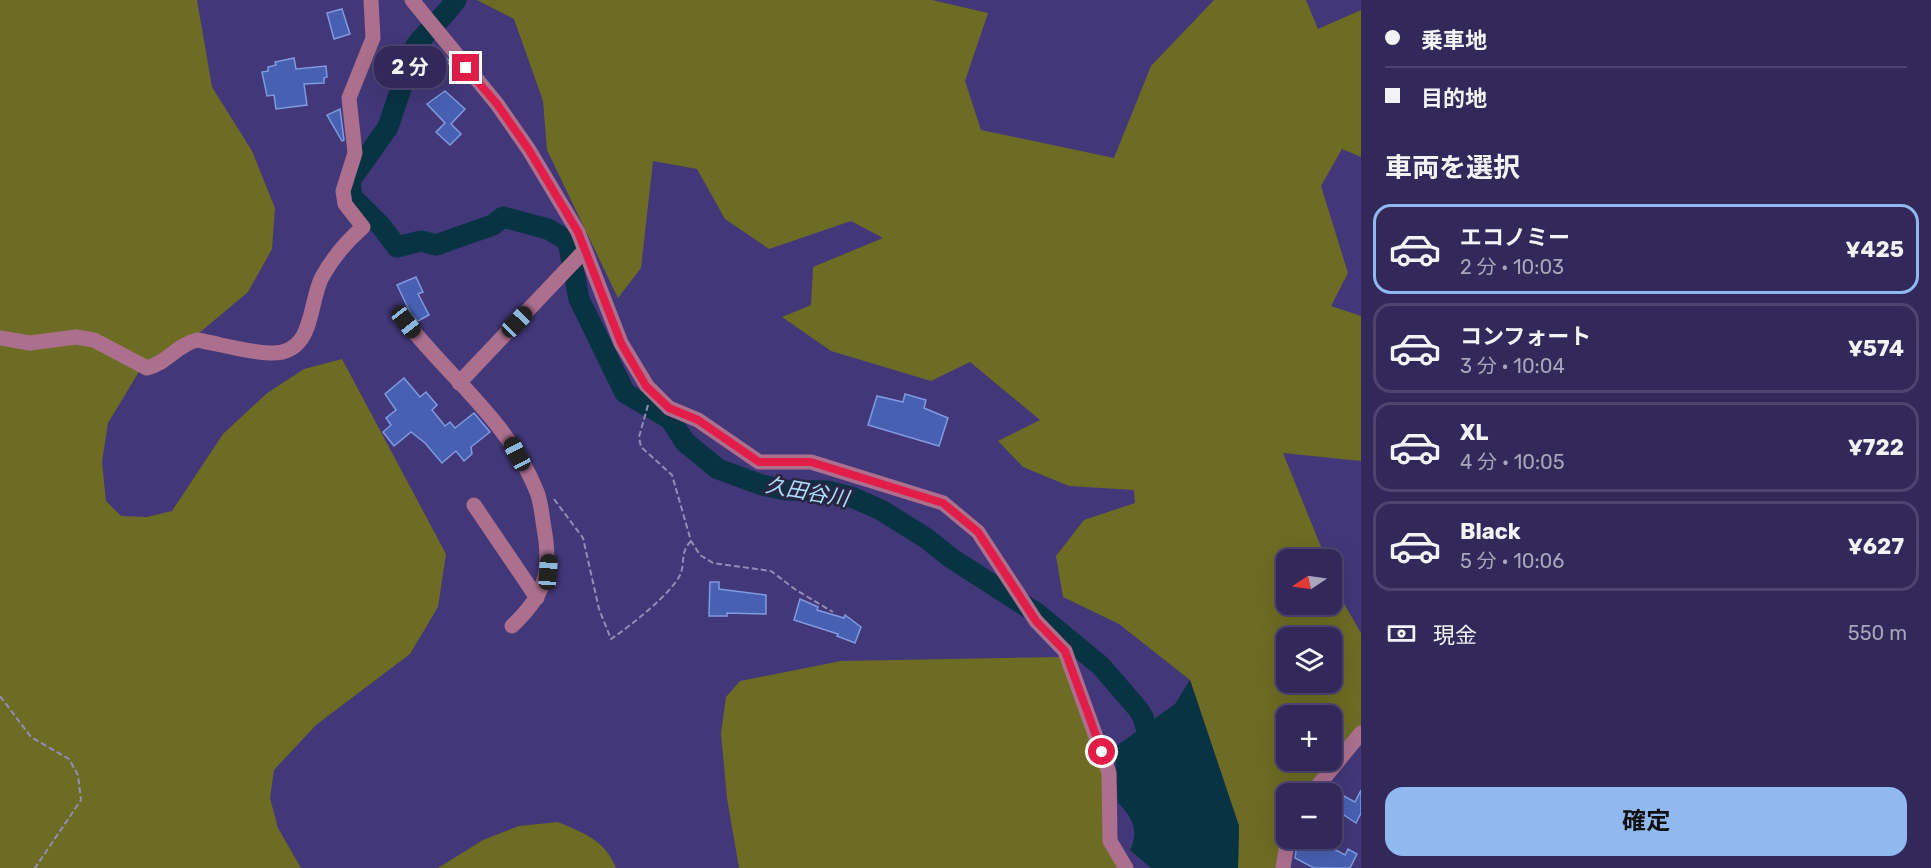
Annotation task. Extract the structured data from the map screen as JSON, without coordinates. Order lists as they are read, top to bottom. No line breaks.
{"water":["久田谷川"],"north":"left","page":{"banner":["乗車地","目的地"],"bubble":"2 分","heading":"車両を選択","list":[{"name":"エコノミー","note":"2 分 · 10:03","value":"¥425"},{"name":"コンフォート","note":"3 分 · 10:04","value":"¥574"},{"name":"XL","note":"4 分 · 10:05","value":"¥722"},{"name":"Black","note":"5 分 · 10:06","value":"¥627"}],"map_buttons":["+","−"],"pay":["現金","550 m"],"buttons":"確定"}}
